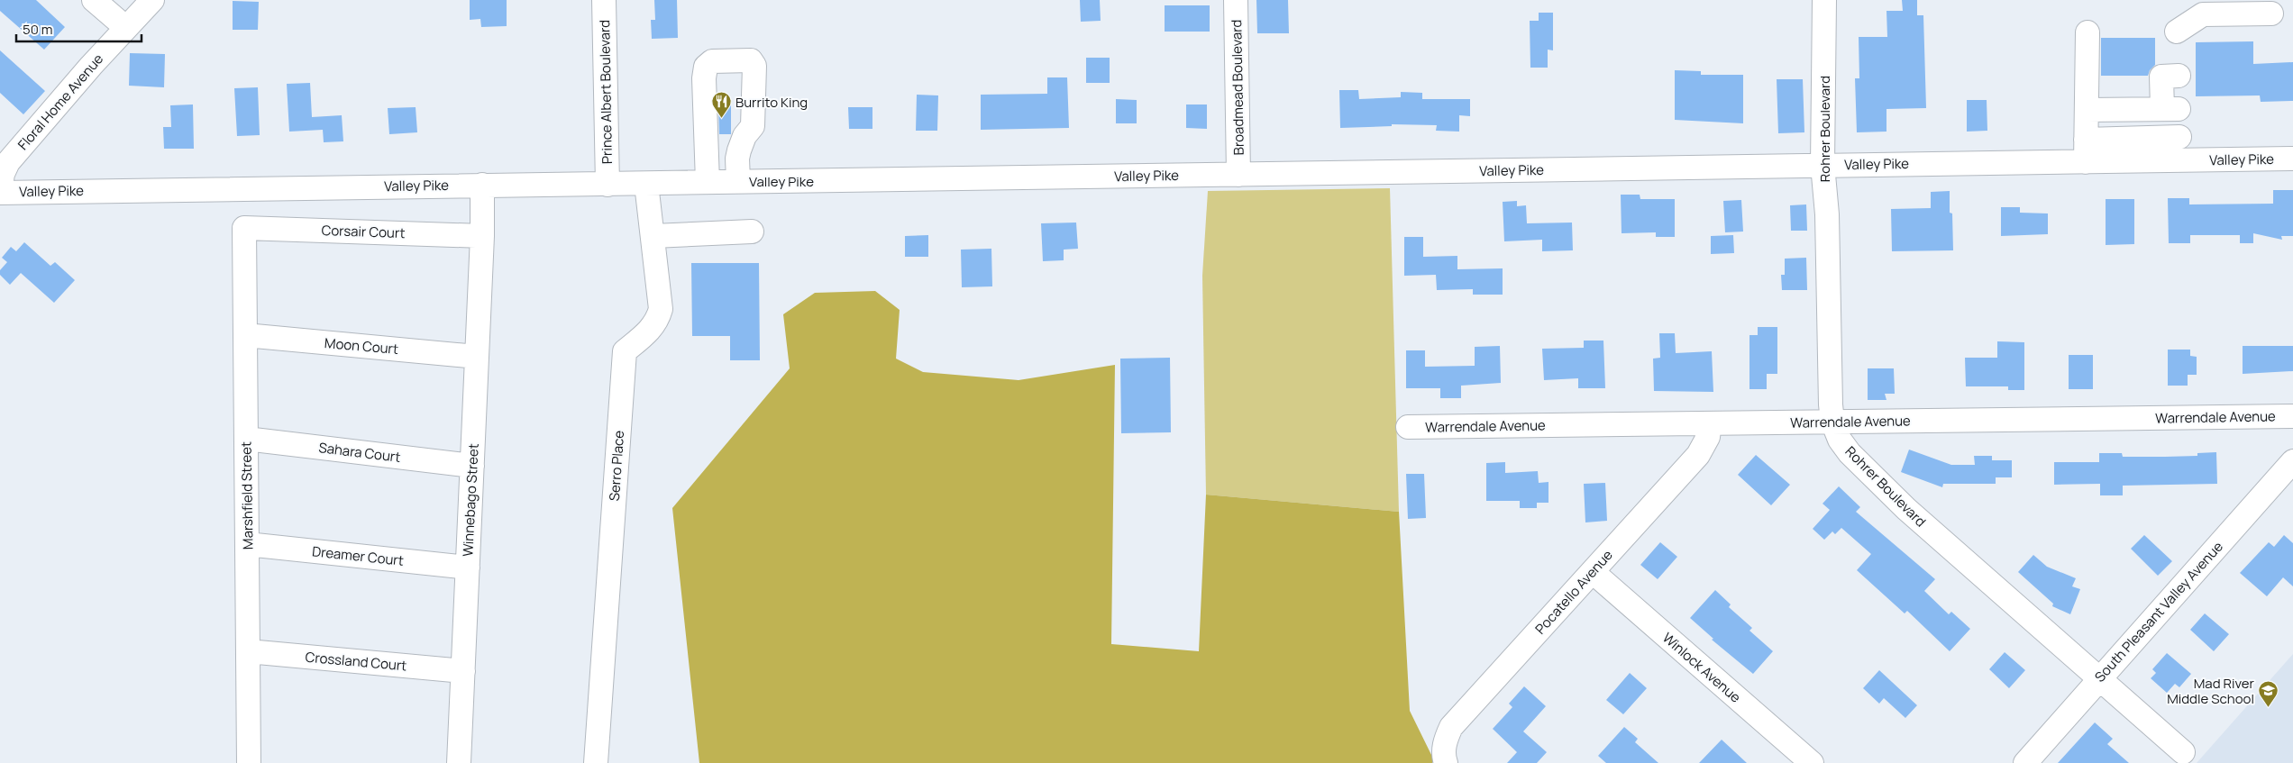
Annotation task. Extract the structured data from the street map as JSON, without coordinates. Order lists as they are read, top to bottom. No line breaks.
{"streets":{"street":["Broadmead Boulevard","Prince Albert Boulevard","Floral Home Avenue","Rohrer Boulevard","Valley Pike","Corsair Court","Moon Court","Warrendale Avenue","Sahara Court","Serro Place","Marshfield Street","Winnebago Street","Dreamer Court","Pocatello Avenue","South Pleasant Valley Avenue","Crossland Court","Winlock Avenue"]},"crossings":[["Broadmead Boulevard","Valley Pike"],["Prince Albert Boulevard","Valley Pike"],["Floral Home Avenue","Valley Pike"],["Rohrer Boulevard","Valley Pike"],["Rohrer Boulevard","Warrendale Avenue"],["Rohrer Boulevard","South Pleasant Valley Avenue"],["Valley Pike","Serro Place"],["Valley Pike","Winnebago Street"],["Corsair Court","Marshfield Street"],["Corsair Court","Winnebago Street"],["Moon Court","Marshfield Street"],["Moon Court","Winnebago Street"],["Warrendale Avenue","Pocatello Avenue"],["Sahara Court","Marshfield Street"],["Sahara Court","Winnebago Street"],["Marshfield Street","Dreamer Court"],["Marshfield Street","Crossland Court"],["Winnebago Street","Dreamer Court"],["Winnebago Street","Crossland Court"],["Pocatello Avenue","Winlock Avenue"]],"places":{"restaurant":["Burrito King"],"school or university":["Mad River Middle School"]},"scale_bar":"50 m"}
